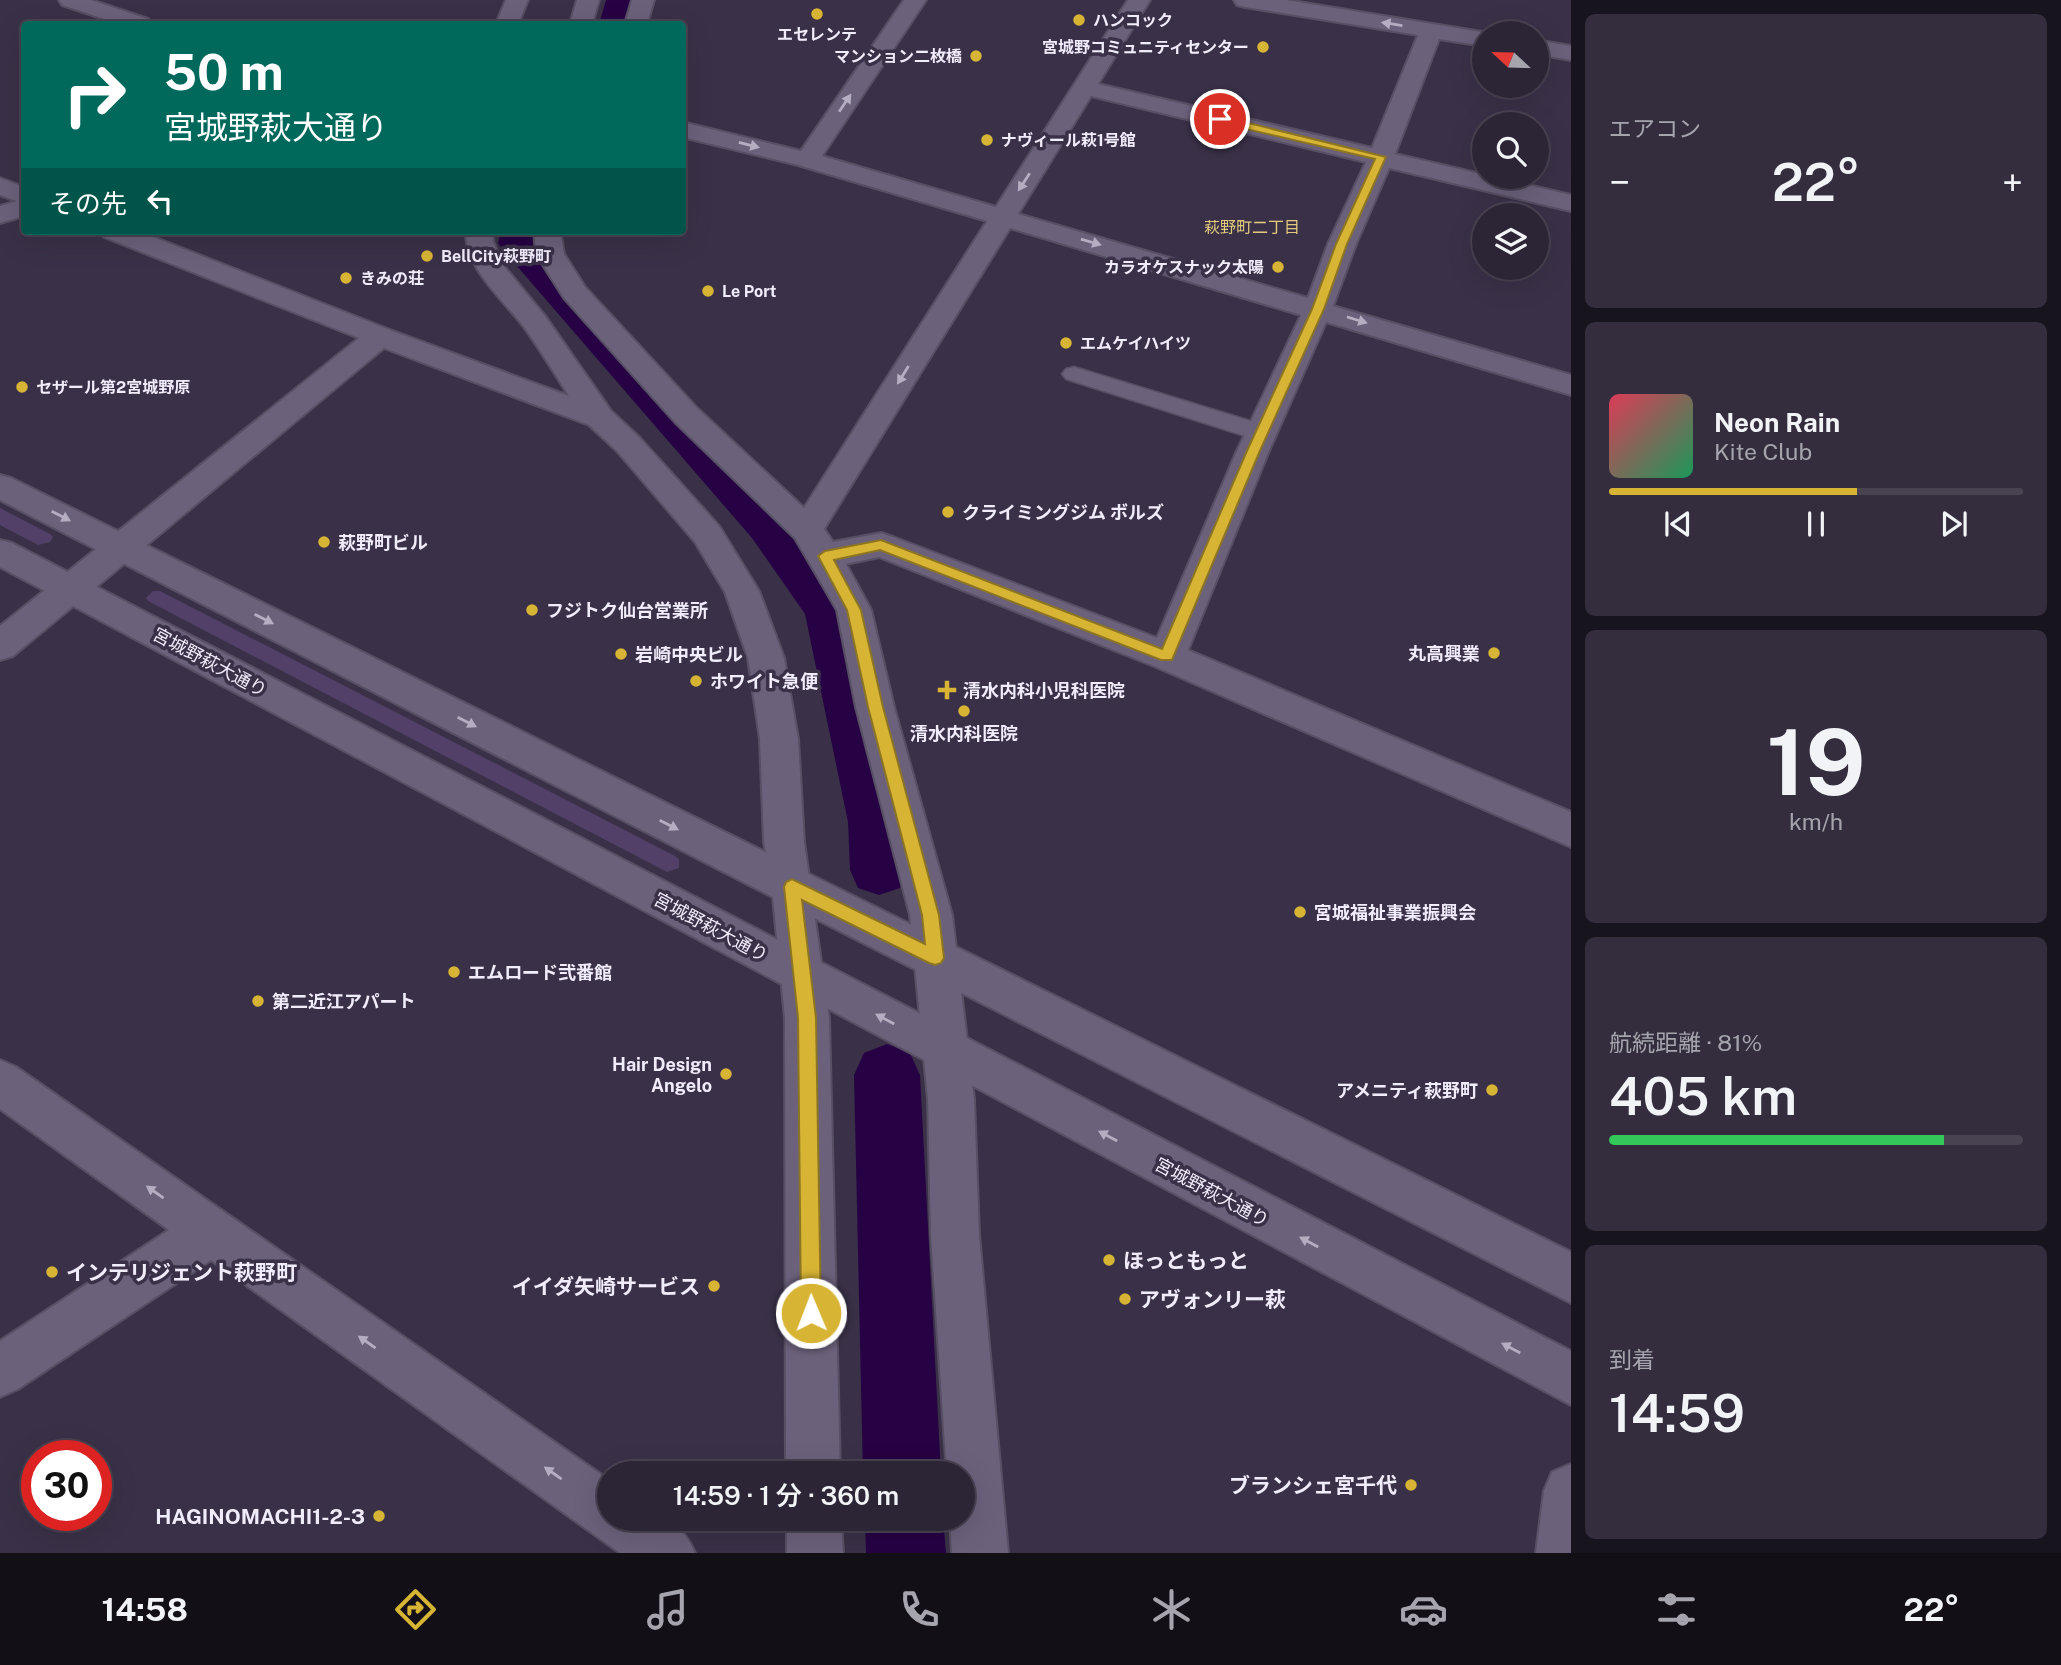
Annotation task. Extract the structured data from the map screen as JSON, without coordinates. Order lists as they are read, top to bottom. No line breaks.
{"streets":{"street":["宮城野萩大通り"]},"districts":["萩野町二丁目"],"places":{"other":["エセレンテ","ハンコック","宮城野コミュニティセンター","マンション二枚橋","ナヴィール萩1号館","BellCity萩野町","カラオケスナック太陽","きみの荘","Le Port","エムケイハイツ","セザール第2宮城野原","クライミングジム ボルズ","萩野町ビル","フジトク仙台営業所","丸高興業","岩崎中央ビル","ホワイト急便","清水内科医院","宮城福祉事業振興会","エムロード弐番館","第二近江アパート","Hair Design Angelo","アメニティ萩野町","ほっともっと","インテリジェント萩野町","イイダ矢崎サービス","アヴォンリー萩","ブランシェ宮千代","HAGINOMACHI1-2-3"],"health":["清水内科小児科医院"]},"north":"left","page":{"tile":["エアコン",["19","km/h"],["航続距離 · 81%","405 km"],["到着","14:59"]],"turn":["50 m","宮城野萩大通り"],"heat":["−","22°","+"],"then":"その先","song":["Neon Rain","Kite Club"],"limit":"30","trip":"14:59 · 1 分 · 360 m","tabs":["14:58","22°"]}}
